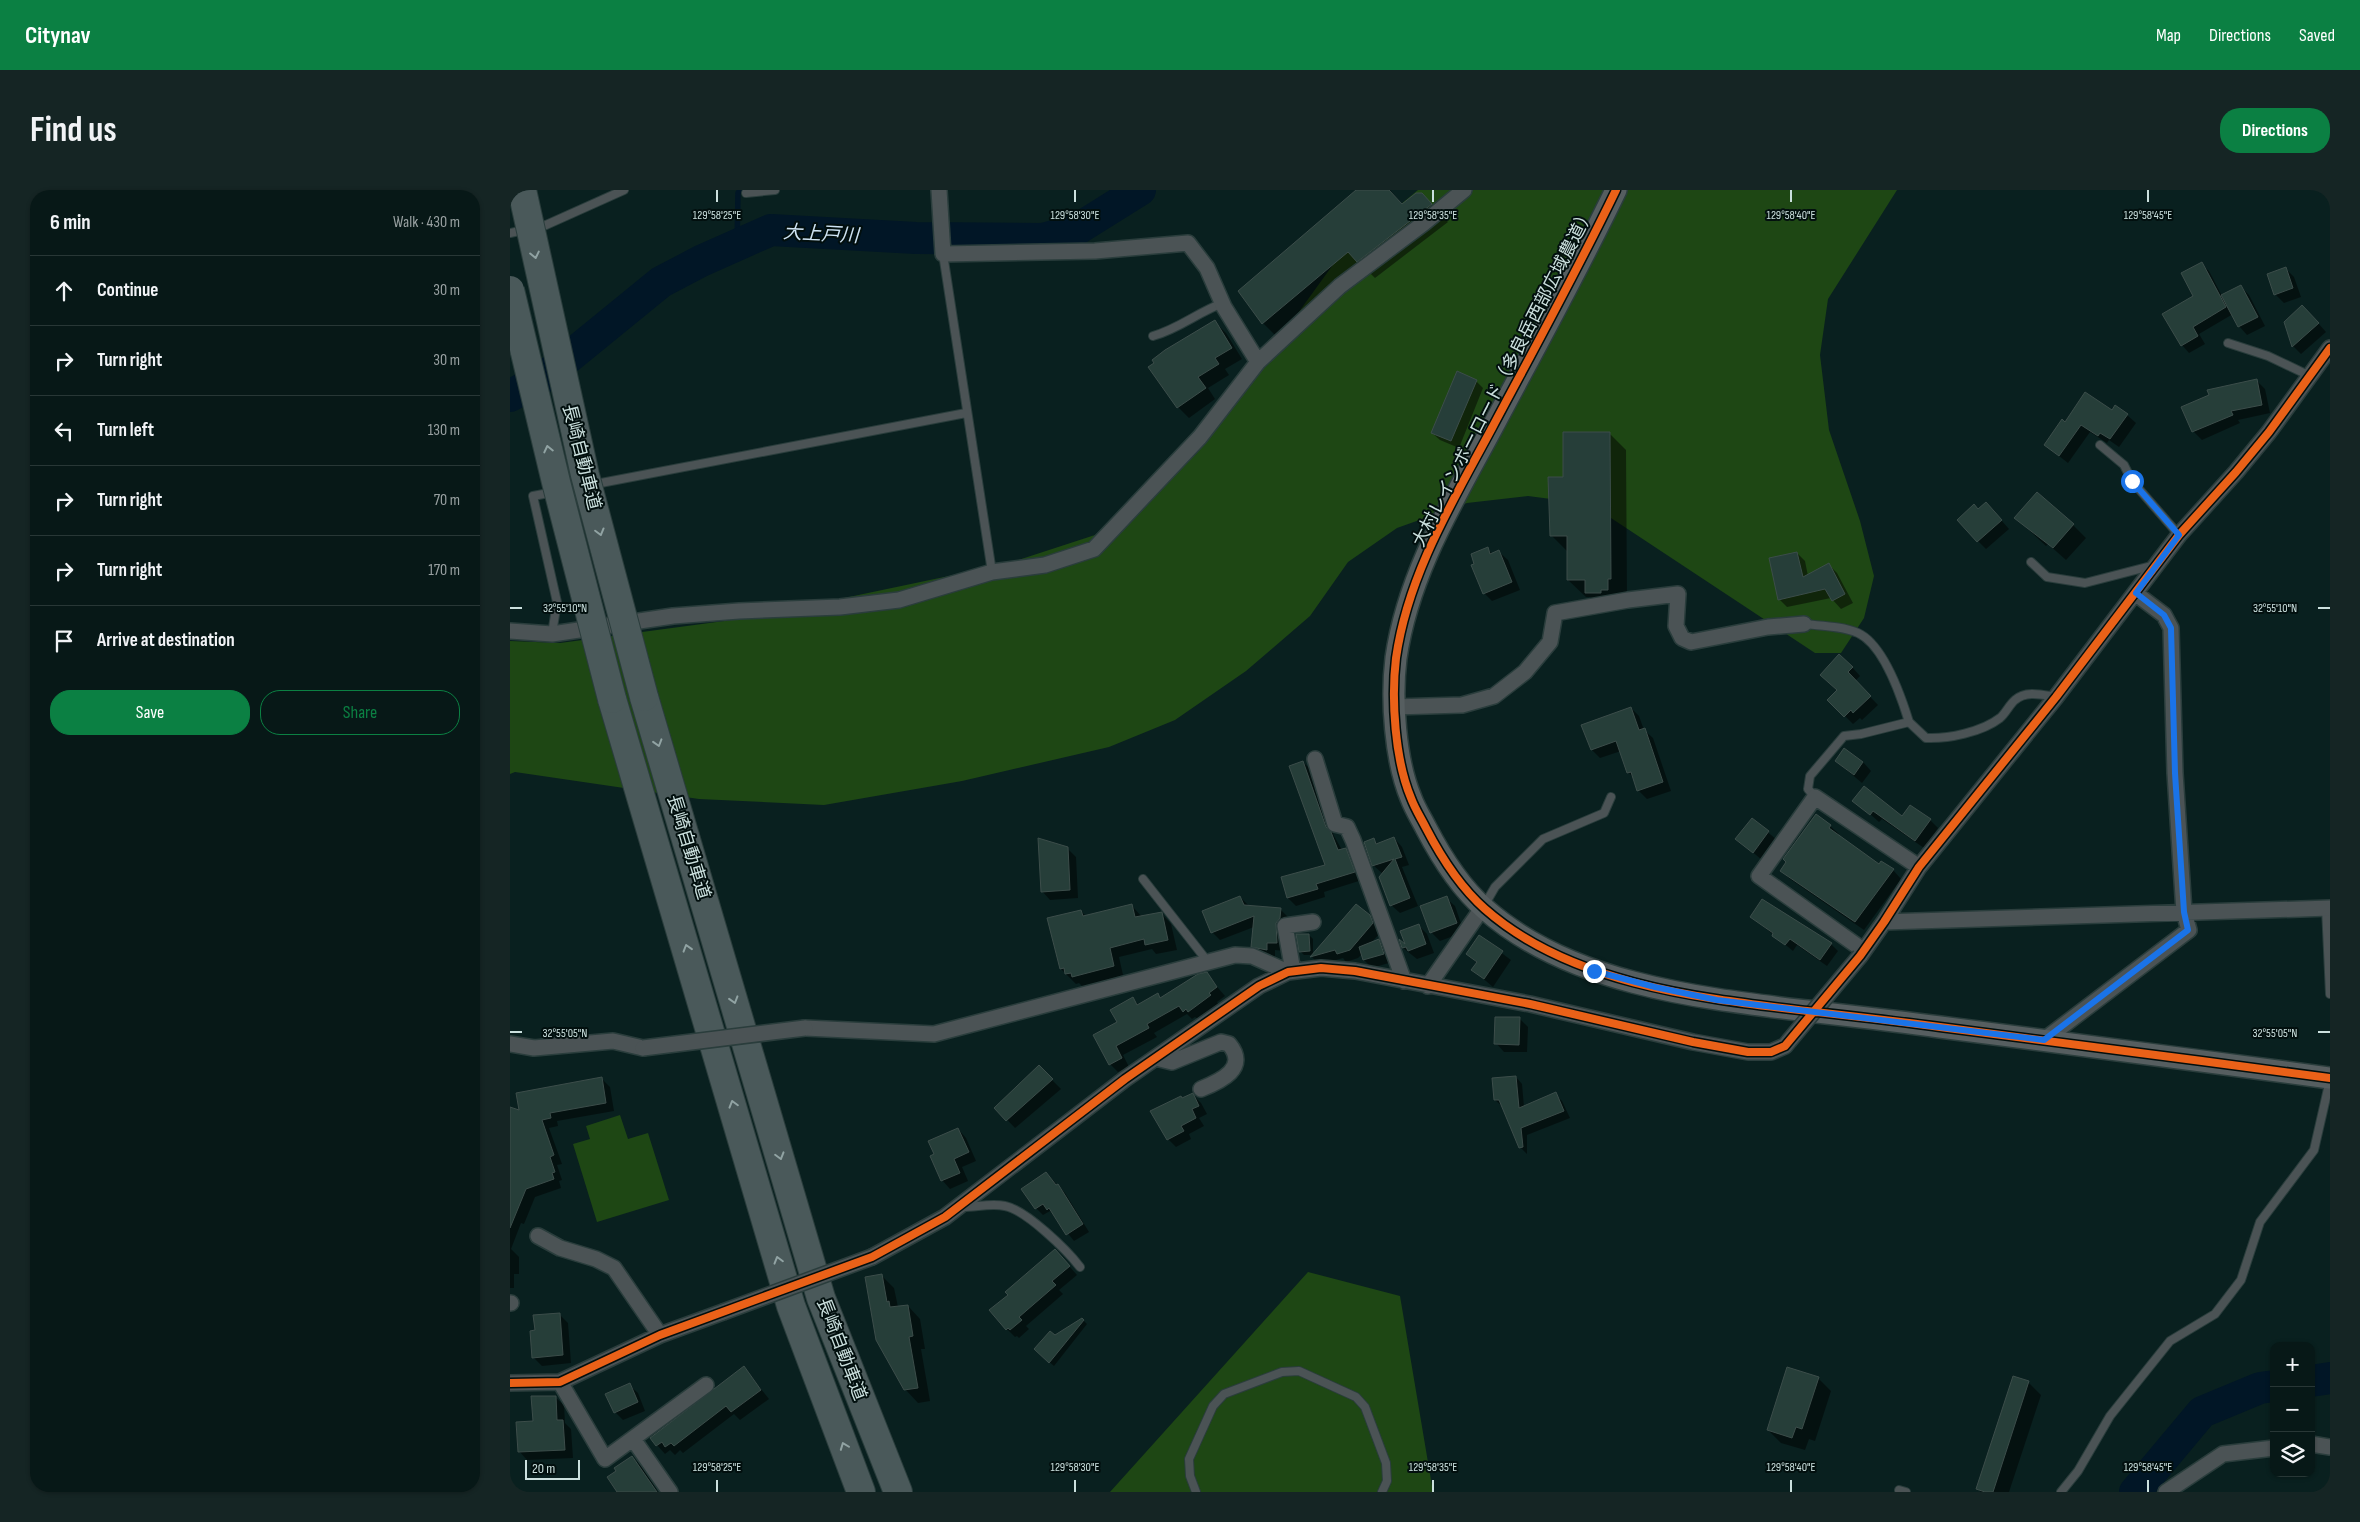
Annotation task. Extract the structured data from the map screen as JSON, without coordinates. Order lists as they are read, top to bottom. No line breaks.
{"streets":{"highway":["長崎自動車道"],"street":["大村レインボーロード（多良岳西部広域農道）"]},"water":["大上戸川"],"scale_bar":"20 m","page":{"header":"Citynav","nav":["Map","Directions","Saved"],"buttons":["Directions",["Save","Share"]],"title":"Find us","heading":["6 min","Walk · 430 m"],"list":[["Continue","30 m"],["Turn right","30 m"],["Turn left","130 m"],["Turn right","70 m"],["Turn right","170 m"],"Arrive at destination"],"map_buttons":["+","−"],"scale":"20 m"},"coordinates":["129°58'25\"E","129°58'30\"E","129°58'35\"E","129°58'40\"E","129°58'45\"E","32°55'10\"N","32°55'05\"N"]}
